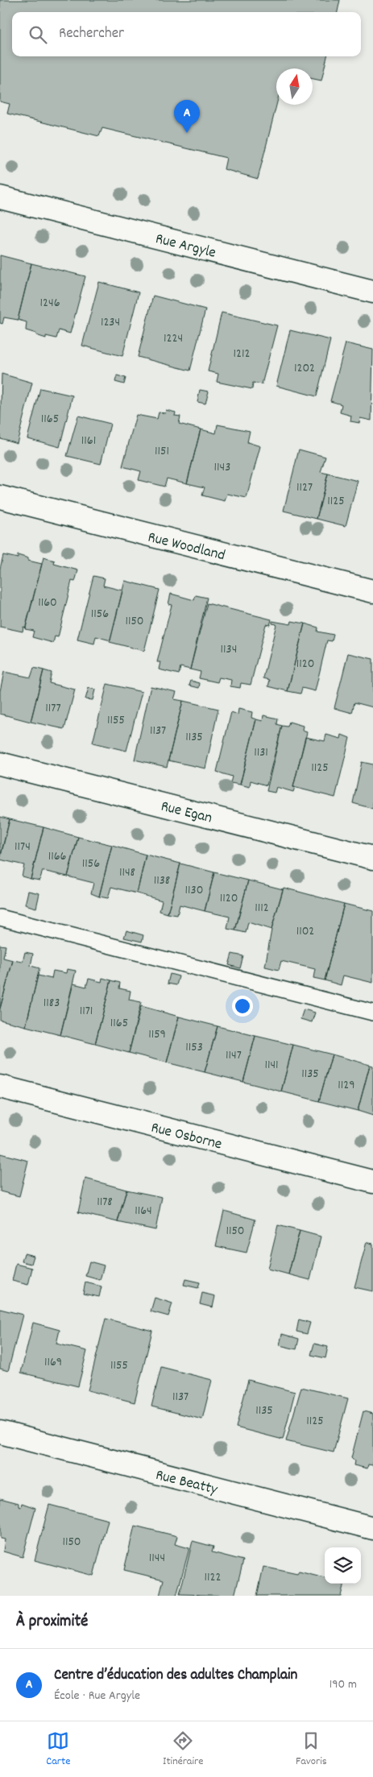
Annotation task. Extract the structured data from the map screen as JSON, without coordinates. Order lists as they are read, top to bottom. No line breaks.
{"streets":{"street":["Rue Argyle","Rue Woodland","Rue Egan","Rue Osborne","Rue Beatty"]},"house_numbers":["1246","1234","1224","1212","1202","1165","1161","1151","1143","1127","1125","1160","1156","1150","1134","1120","1177","1155","1137","1135","1131","1125","1174","1166","1156","1148","1138","1130","1120","1112","1102","1183","1171","1165","1159","1153","1147","1141","1135","1129","1178","1164","1150","1169","1155","1137","1135","1125","1150","1144","1122"],"north":"top","page":{"search":"Rechercher","pins":"A","heading":"À proximité","list":[{"mark":"A","name":"Centre d’éducation des adultes Champlain","note":"École · Rue Argyle","value":"190 m"}],"nav":["Carte","Itinéraire","Favoris"]}}
